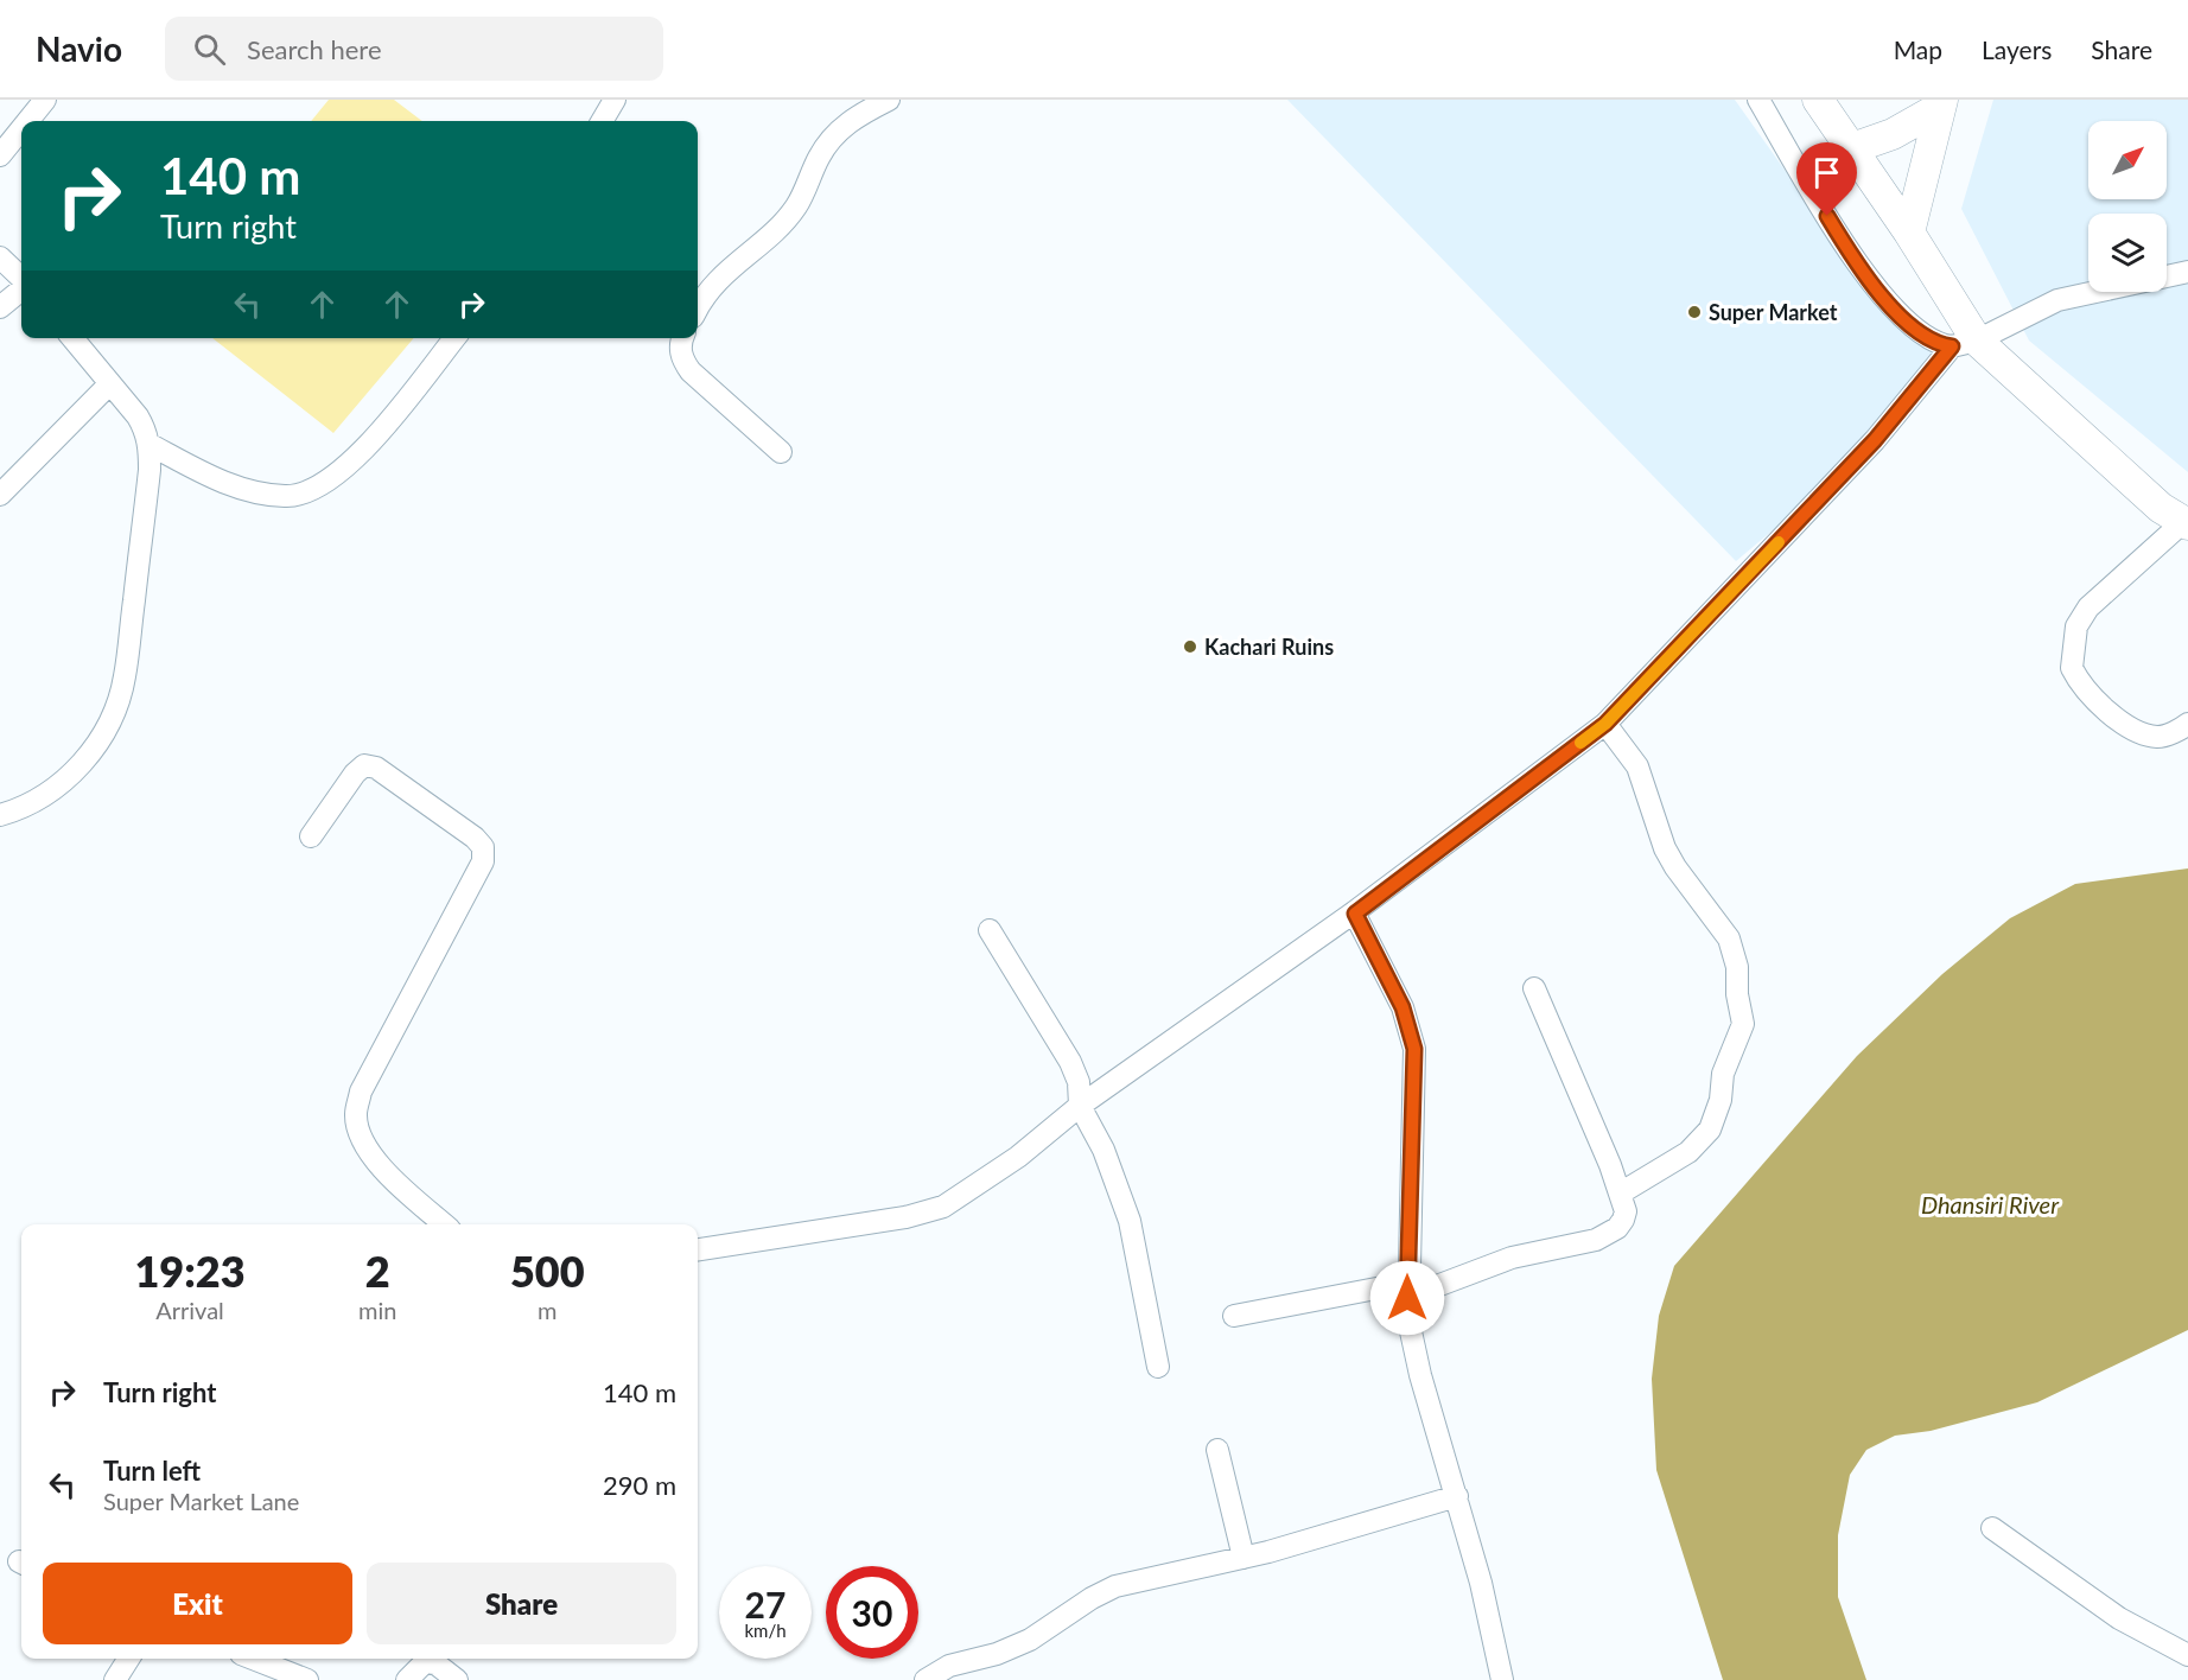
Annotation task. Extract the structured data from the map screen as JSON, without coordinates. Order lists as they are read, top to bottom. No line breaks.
{"water":["Dhansiri River"],"places":["Super Market","Kachari Ruins"],"north":"top right","page":{"header":"Navio","search":"Search here","nav":["Map","Layers","Share"],"turn":["140 m","Turn right"],"eta":["19:23","Arrival","2","min","500","m"],"list":[{"name":"Turn right","value":"140 m"},{"name":"Turn left","note":"Super Market Lane","value":"290 m"}],"buttons":["Exit","Share"],"speed":"27 km/h","limit":"30"}}
